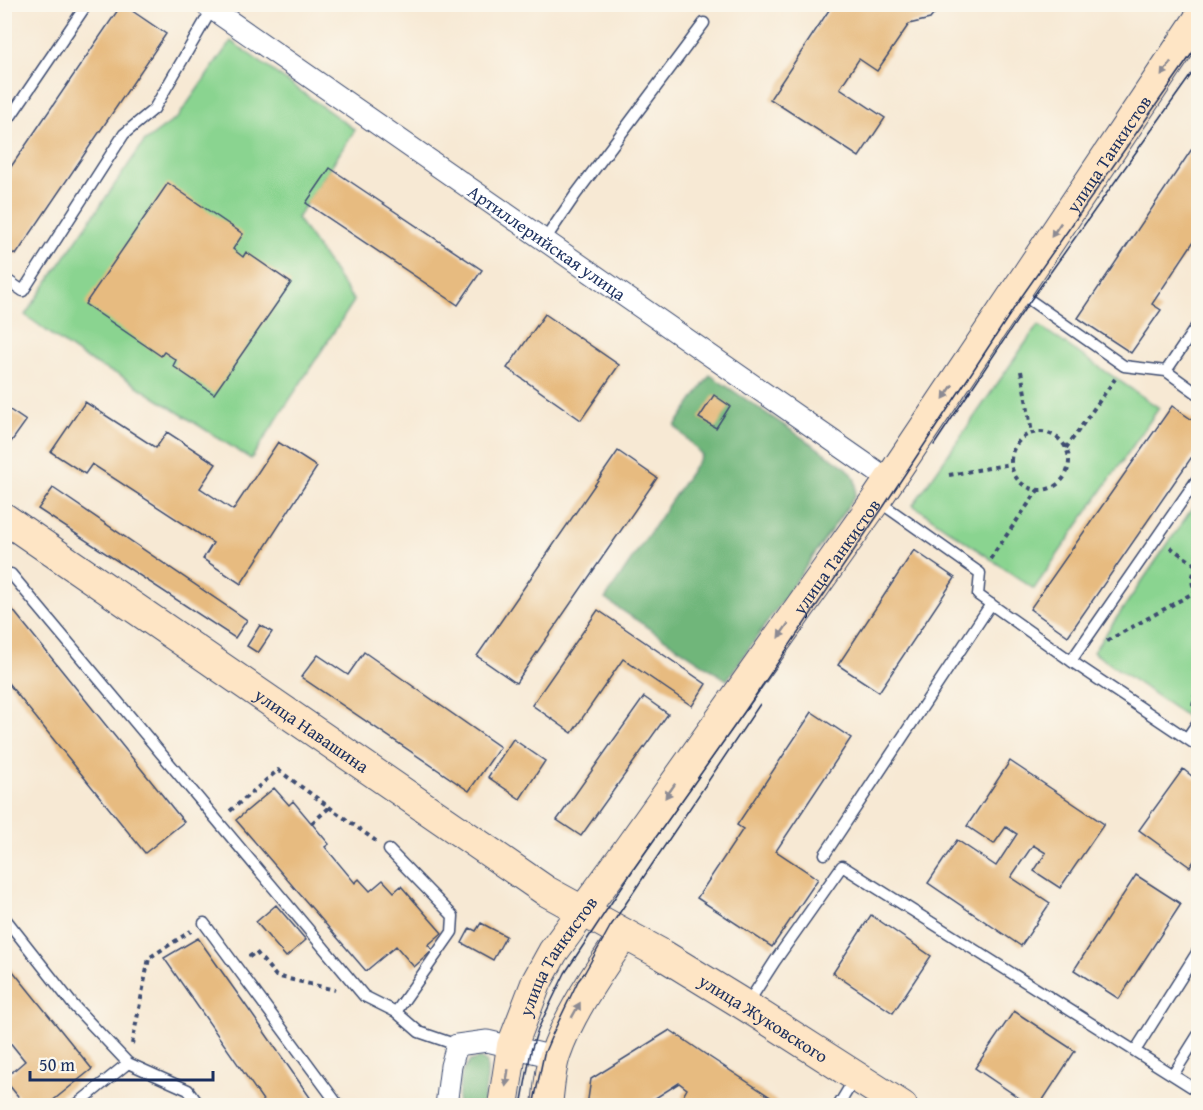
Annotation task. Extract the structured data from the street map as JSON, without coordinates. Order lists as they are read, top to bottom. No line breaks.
{"streets":{"main road":["улица Танкистов","улица Навашина","улица Жуковского"],"street":["Артиллерийская улица"]},"crossings":[["улица Танкистов","Артиллерийская улица"],["улица Танкистов","улица Навашина"],["улица Навашина","улица Жуковского"]],"one_way":["улица Танкистов"],"scale_bar":"50 m"}
